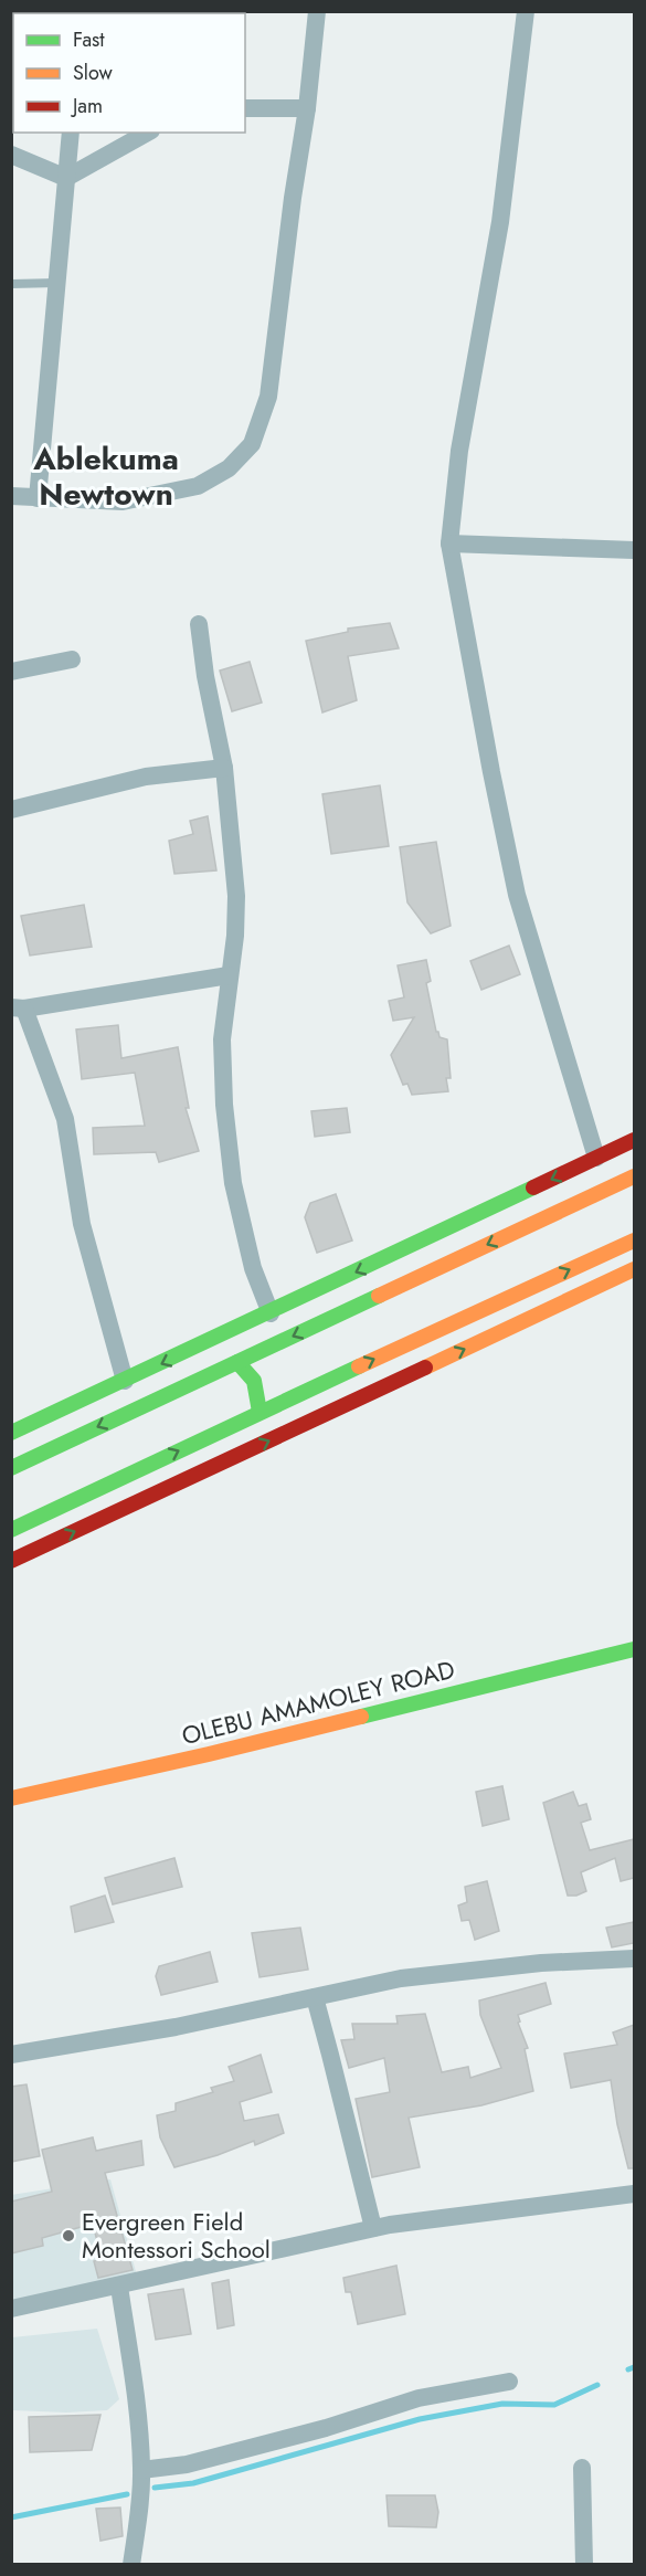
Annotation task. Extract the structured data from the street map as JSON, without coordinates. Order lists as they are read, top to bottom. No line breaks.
{"streets":{"street":["OLEBU AMAMOLEY ROAD"]},"districts":["Ablekuma Newtown"],"places":["Evergreen Field Montessori School"],"legend":["Fast","Slow","Jam"]}
